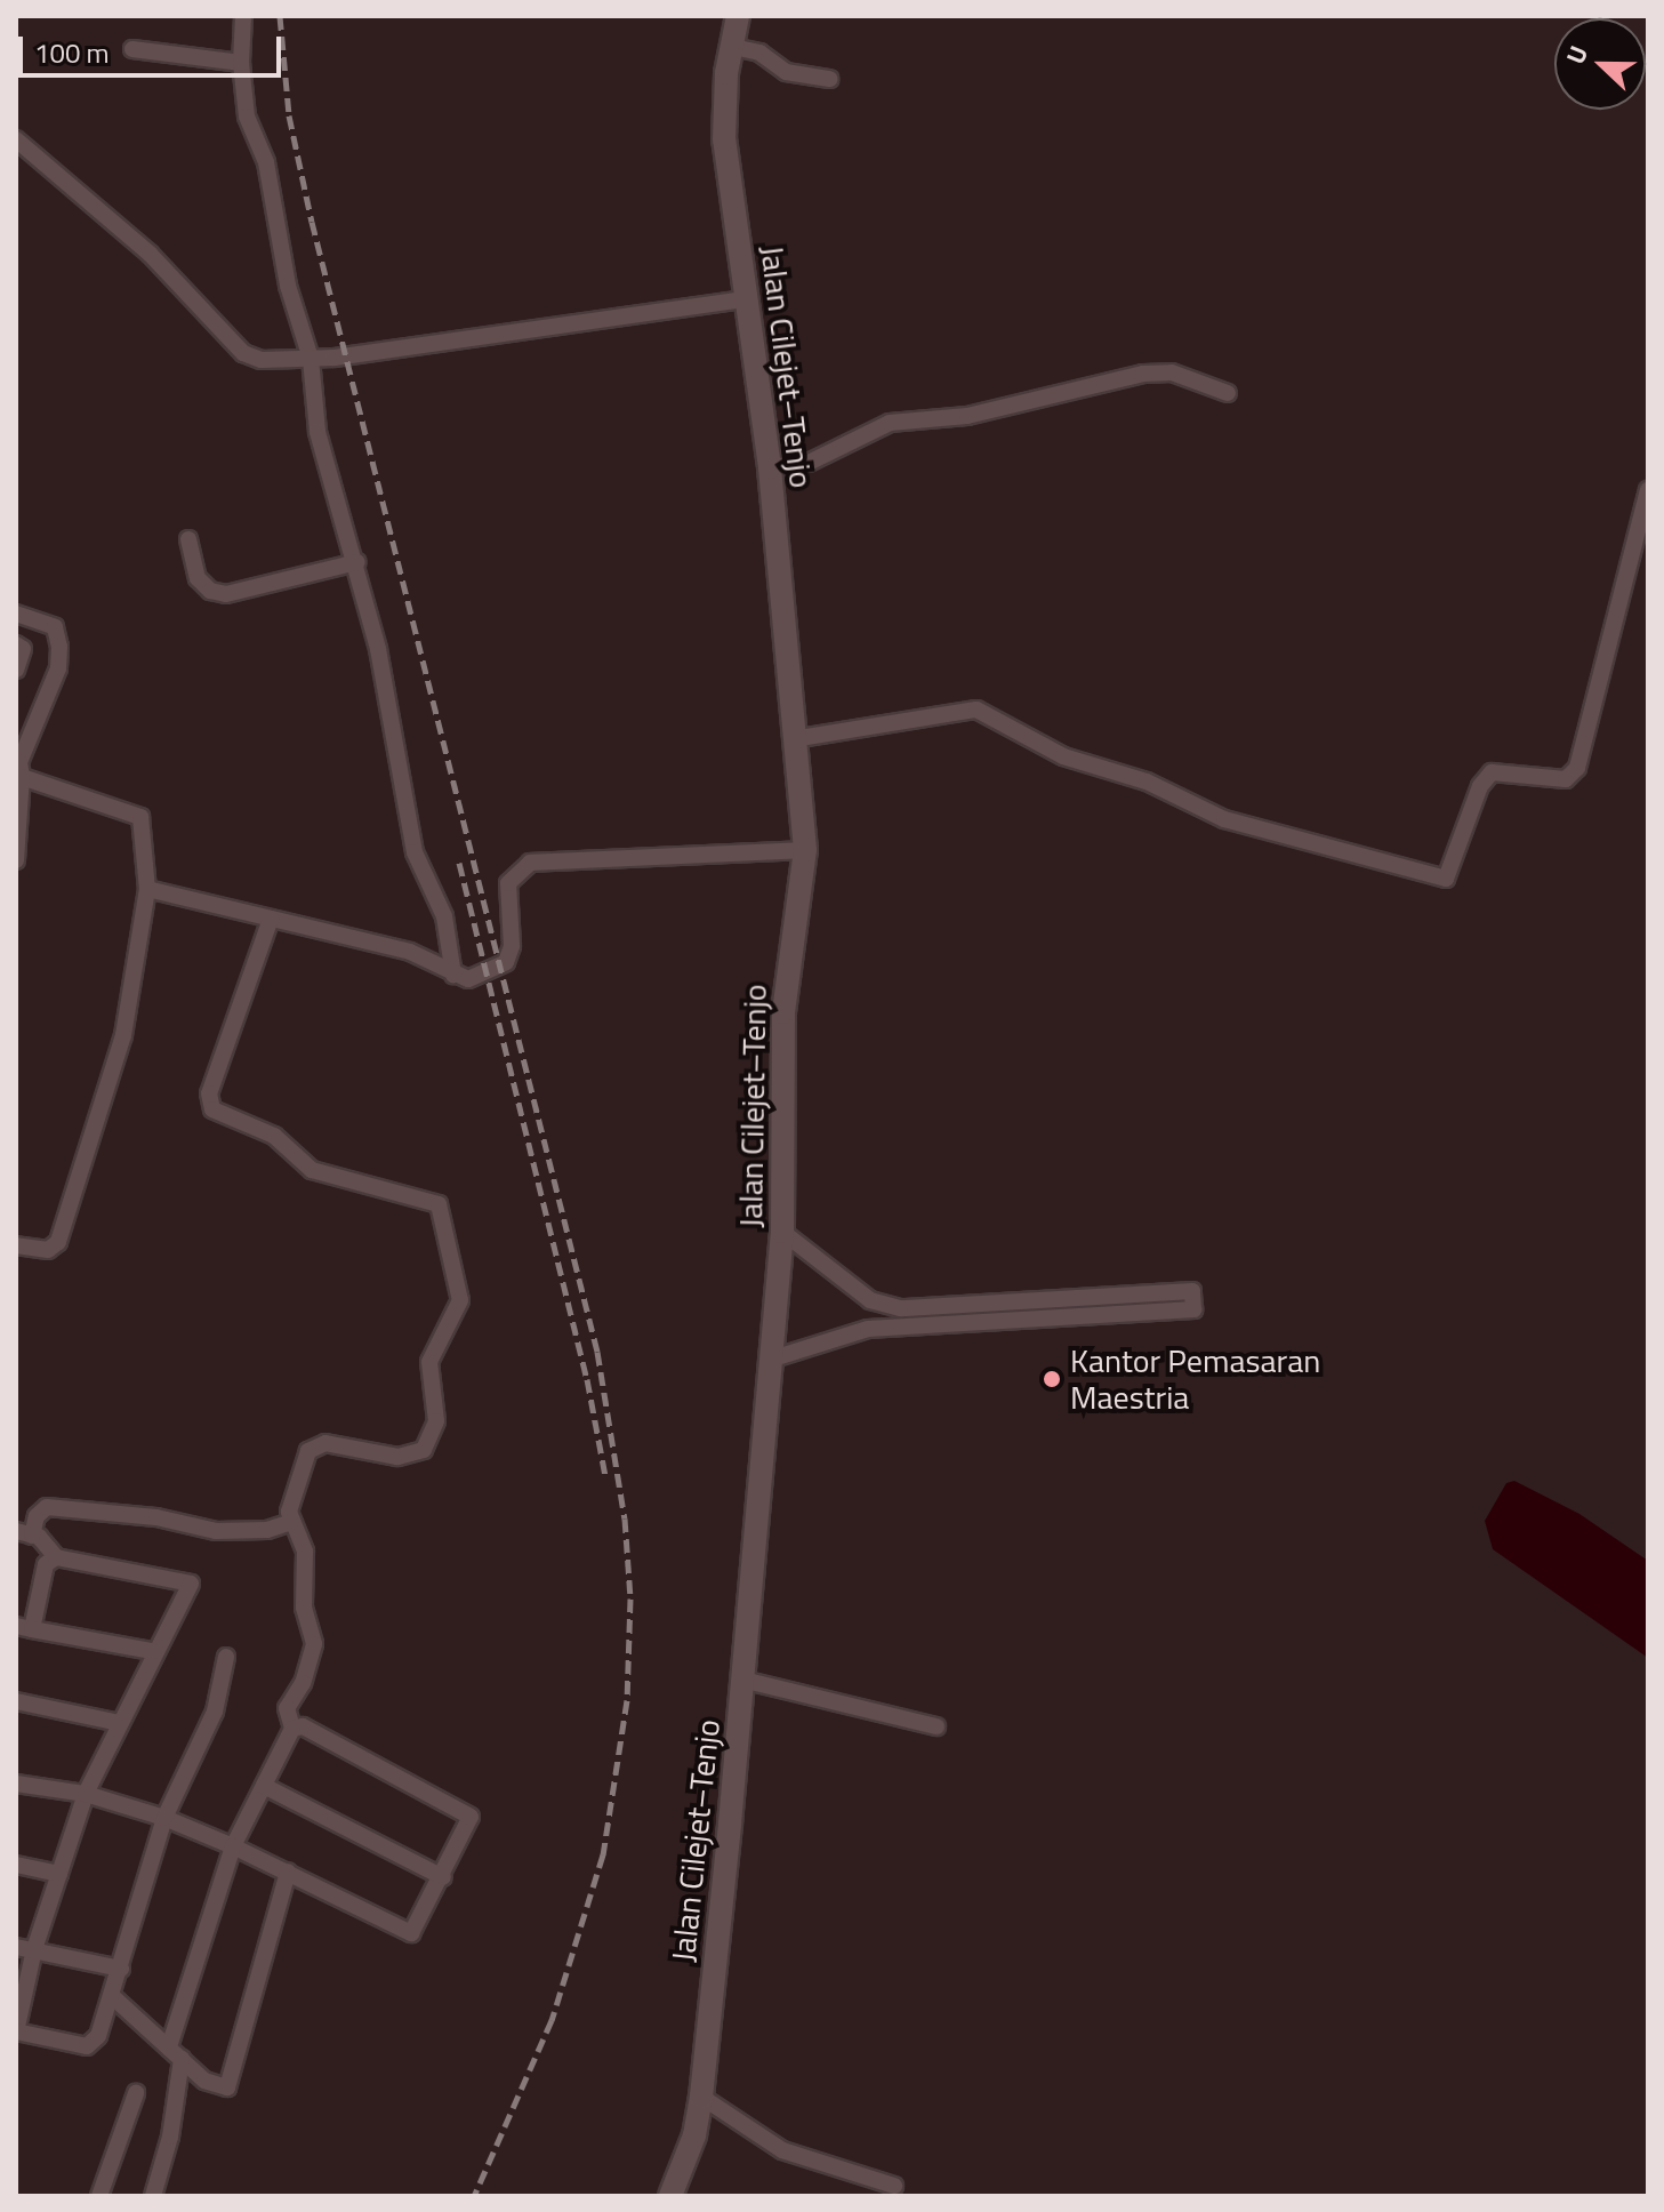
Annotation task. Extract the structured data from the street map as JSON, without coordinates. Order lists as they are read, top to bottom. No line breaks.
{"streets":{"main road":["Jalan Cilejet–Tenjo"]},"places":["Kantor Pemasaran Maestria"],"scale_bar":"100 m","north":"left"}
